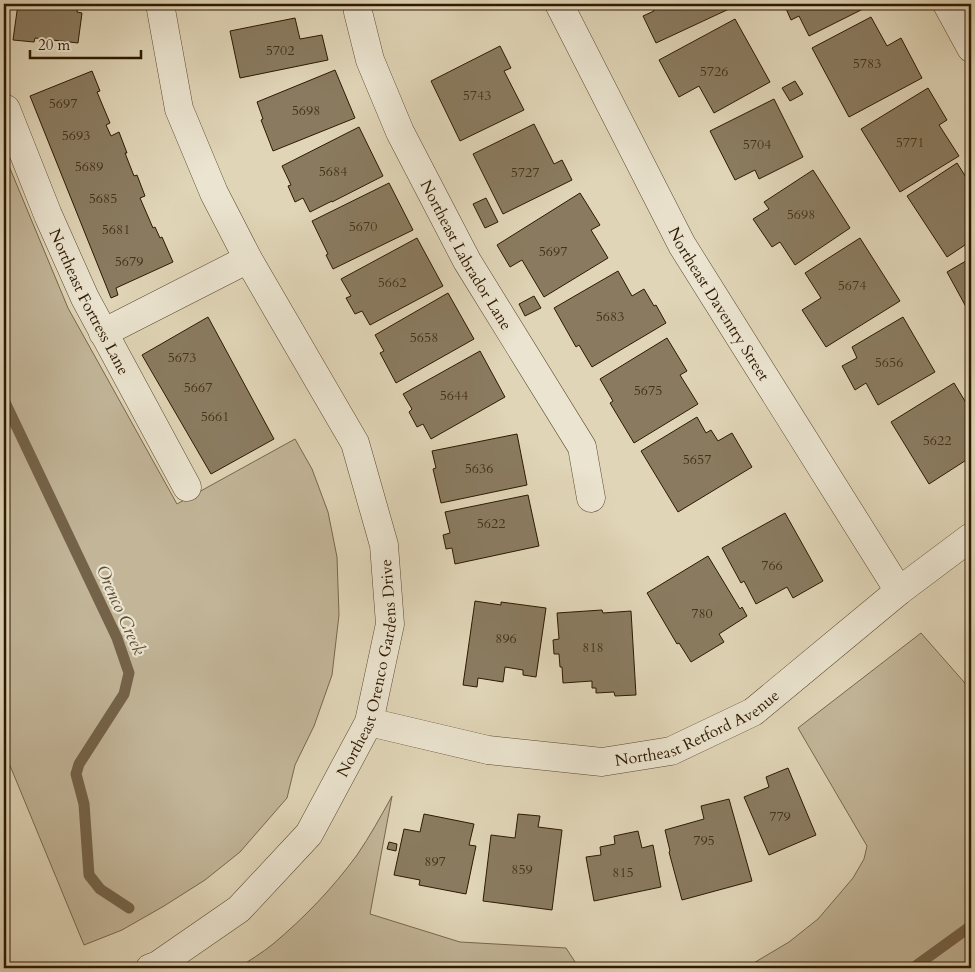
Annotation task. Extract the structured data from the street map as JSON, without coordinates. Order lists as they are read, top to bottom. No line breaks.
{"streets":{"street":["Northeast Labrador Lane","Northeast Fortress Lane","Northeast Daventry Street","Northeast Orenco Gardens Drive","Northeast Retford Avenue"]},"crossings":[["Northeast Daventry Street","Northeast Retford Avenue"],["Northeast Orenco Gardens Drive","Northeast Retford Avenue"]],"water":["Orenco Creek"],"house_numbers":["5702","5783","5726","5743","5697","5698","5693","5771","5704","5689","5684","5727","5685","5698","5670","5681","5697","5679","5662","5674","5683","5658","5673","5656","5667","5675","5644","5661","5622","5657","5636","5622","766","780","896","818","779","795","897","859","815"],"scale_bar":"20 m"}
